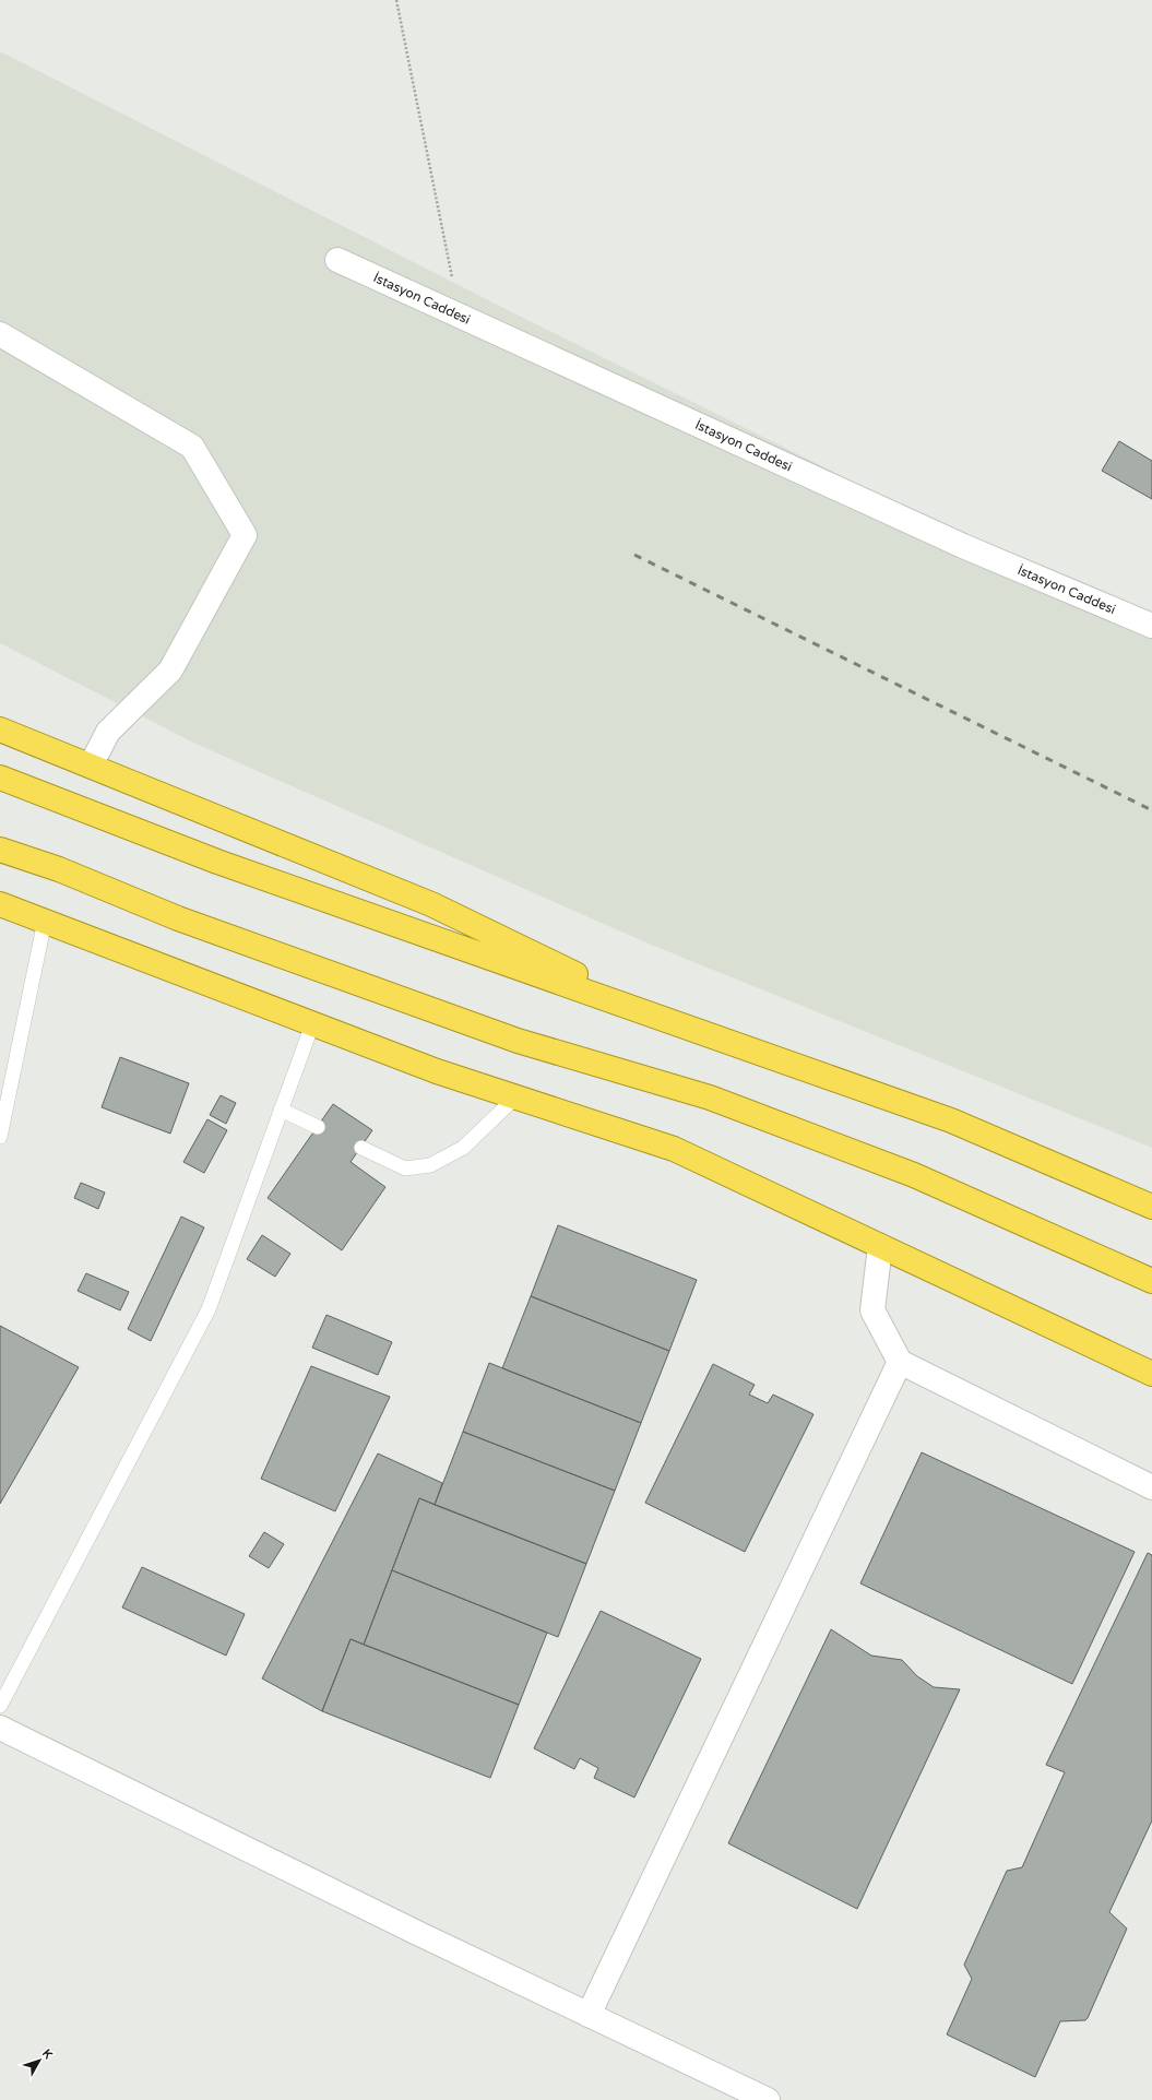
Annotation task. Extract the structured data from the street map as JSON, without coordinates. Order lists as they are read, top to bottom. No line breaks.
{"streets":{"street":["İstasyon Caddesi"]},"north":"top right"}
